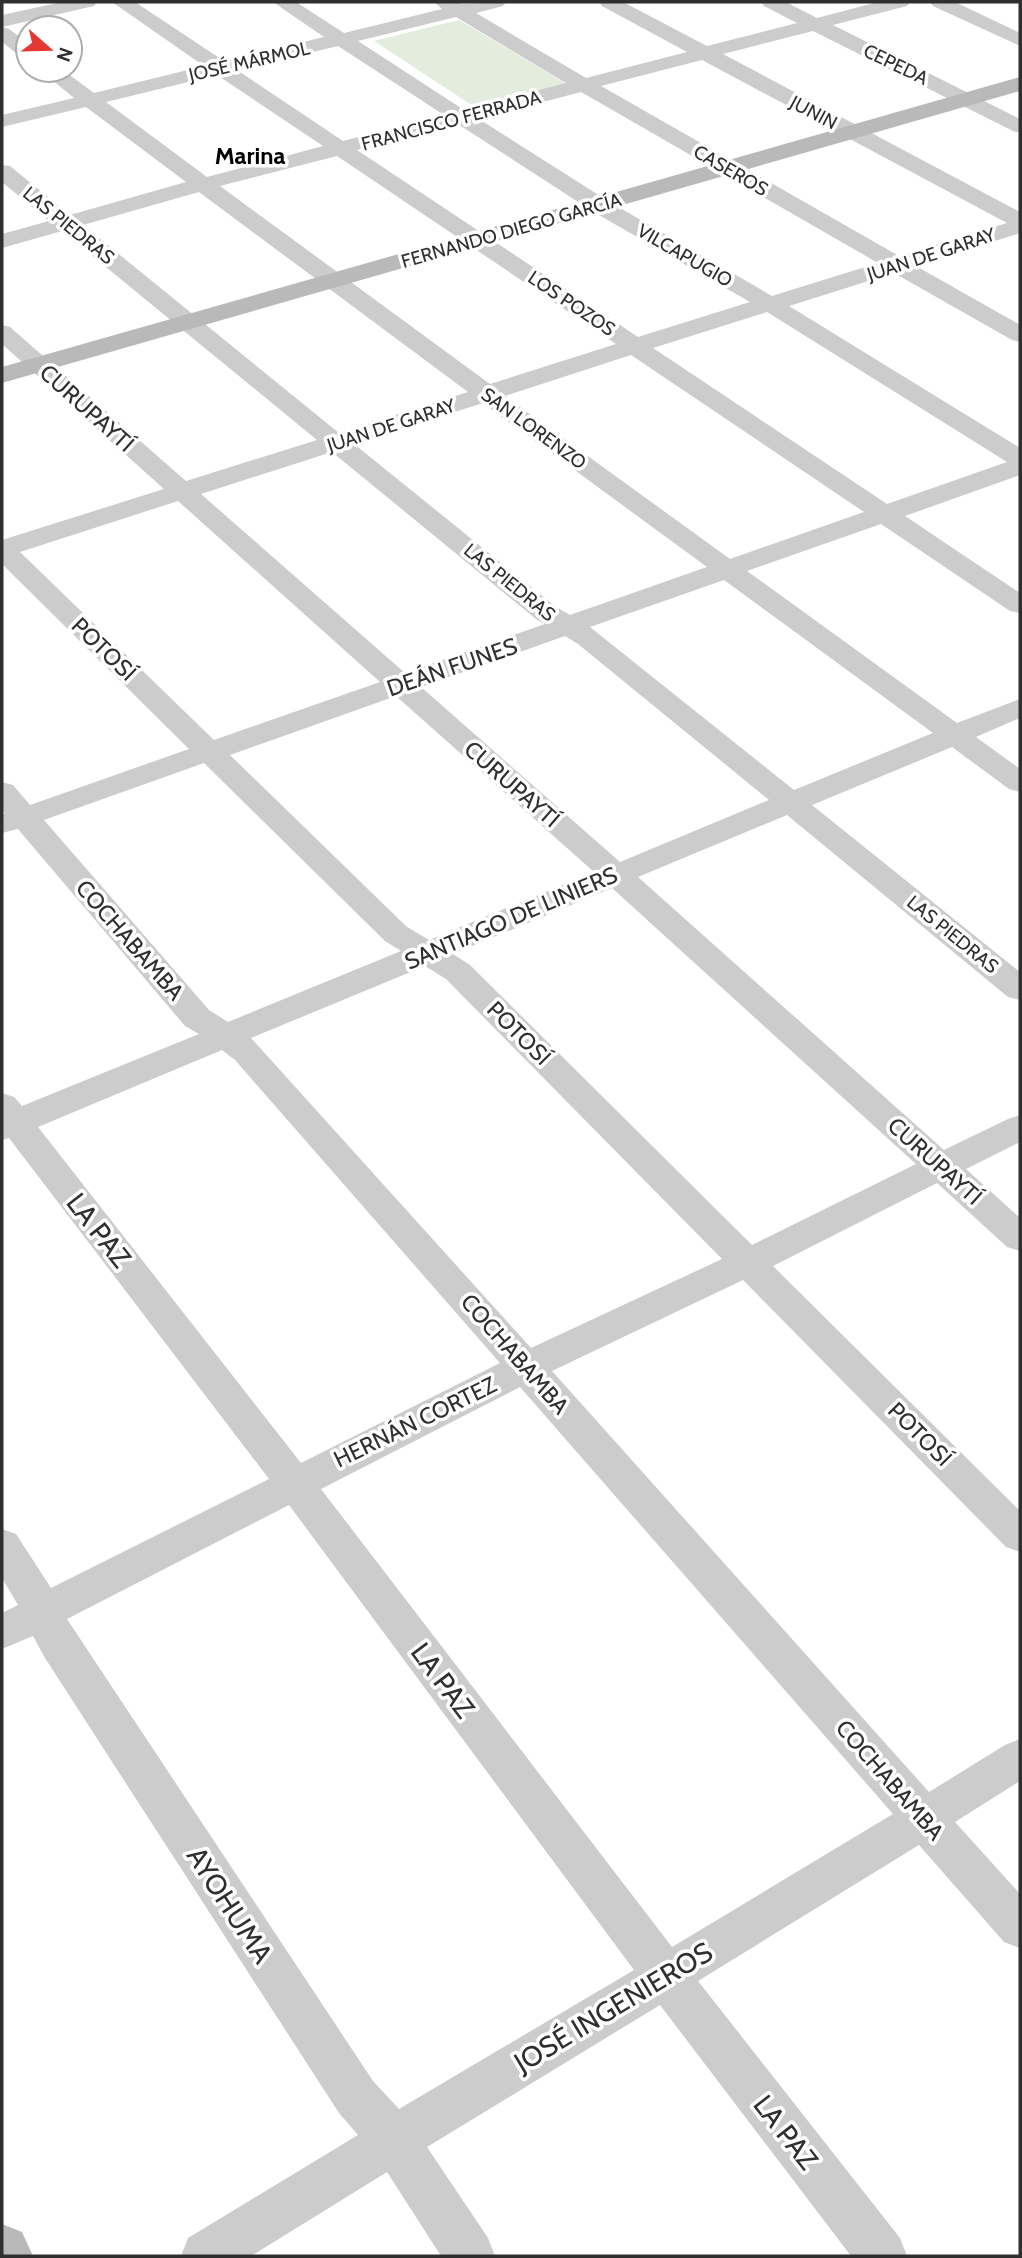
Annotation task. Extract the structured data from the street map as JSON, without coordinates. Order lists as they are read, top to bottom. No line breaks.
{"streets":{"main road":["FERNANDO DIEGO GARCÍA"],"street":["JOSÉ MÁRMOL","CEPEDA","JUNIN","FRANCISCO FERRADA","CASEROS","LAS PIEDRAS","JUAN DE GARAY","VILCAPUGIO","LOS POZOS","CURUPAYTÍ","SAN LORENZO","POTOSÍ","DEÁN FUNES","SANTIAGO DE LINIERS","COCHABAMBA","LA PAZ","HERNÁN CORTEZ","AYOHUMA","JOSÉ INGENIEROS"]},"crossings":[["JOSÉ MÁRMOL","CASEROS"],["JOSÉ MÁRMOL","VILCAPUGIO"],["JOSÉ MÁRMOL","LOS POZOS"],["JOSÉ MÁRMOL","SAN LORENZO"],["CEPEDA","FRANCISCO FERRADA"],["CEPEDA","FERNANDO DIEGO GARCÍA"],["JUNIN","FRANCISCO FERRADA"],["JUNIN","FERNANDO DIEGO GARCÍA"],["JUNIN","JUAN DE GARAY"],["FRANCISCO FERRADA","CASEROS"],["FRANCISCO FERRADA","LAS PIEDRAS"],["FRANCISCO FERRADA","VILCAPUGIO"],["FRANCISCO FERRADA","LOS POZOS"],["FRANCISCO FERRADA","SAN LORENZO"],["CASEROS","FERNANDO DIEGO GARCÍA"],["CASEROS","JUAN DE GARAY"],["LAS PIEDRAS","FERNANDO DIEGO GARCÍA"],["LAS PIEDRAS","JUAN DE GARAY"],["LAS PIEDRAS","DEÁN FUNES"],["LAS PIEDRAS","SANTIAGO DE LINIERS"],["FERNANDO DIEGO GARCÍA","VILCAPUGIO"],["FERNANDO DIEGO GARCÍA","LOS POZOS"],["FERNANDO DIEGO GARCÍA","CURUPAYTÍ"],["FERNANDO DIEGO GARCÍA","SAN LORENZO"],["JUAN DE GARAY","VILCAPUGIO"],["JUAN DE GARAY","LOS POZOS"],["JUAN DE GARAY","CURUPAYTÍ"],["JUAN DE GARAY","SAN LORENZO"],["JUAN DE GARAY","POTOSÍ"],["LOS POZOS","DEÁN FUNES"],["CURUPAYTÍ","DEÁN FUNES"],["CURUPAYTÍ","SANTIAGO DE LINIERS"],["CURUPAYTÍ","HERNÁN CORTEZ"],["SAN LORENZO","DEÁN FUNES"],["SAN LORENZO","SANTIAGO DE LINIERS"],["POTOSÍ","DEÁN FUNES"],["POTOSÍ","SANTIAGO DE LINIERS"],["POTOSÍ","HERNÁN CORTEZ"],["DEÁN FUNES","COCHABAMBA"],["SANTIAGO DE LINIERS","COCHABAMBA"],["SANTIAGO DE LINIERS","LA PAZ"],["COCHABAMBA","HERNÁN CORTEZ"],["COCHABAMBA","JOSÉ INGENIEROS"],["LA PAZ","HERNÁN CORTEZ"],["LA PAZ","JOSÉ INGENIEROS"],["HERNÁN CORTEZ","AYOHUMA"],["AYOHUMA","JOSÉ INGENIEROS"]],"districts":["Marina"],"north":"right"}
